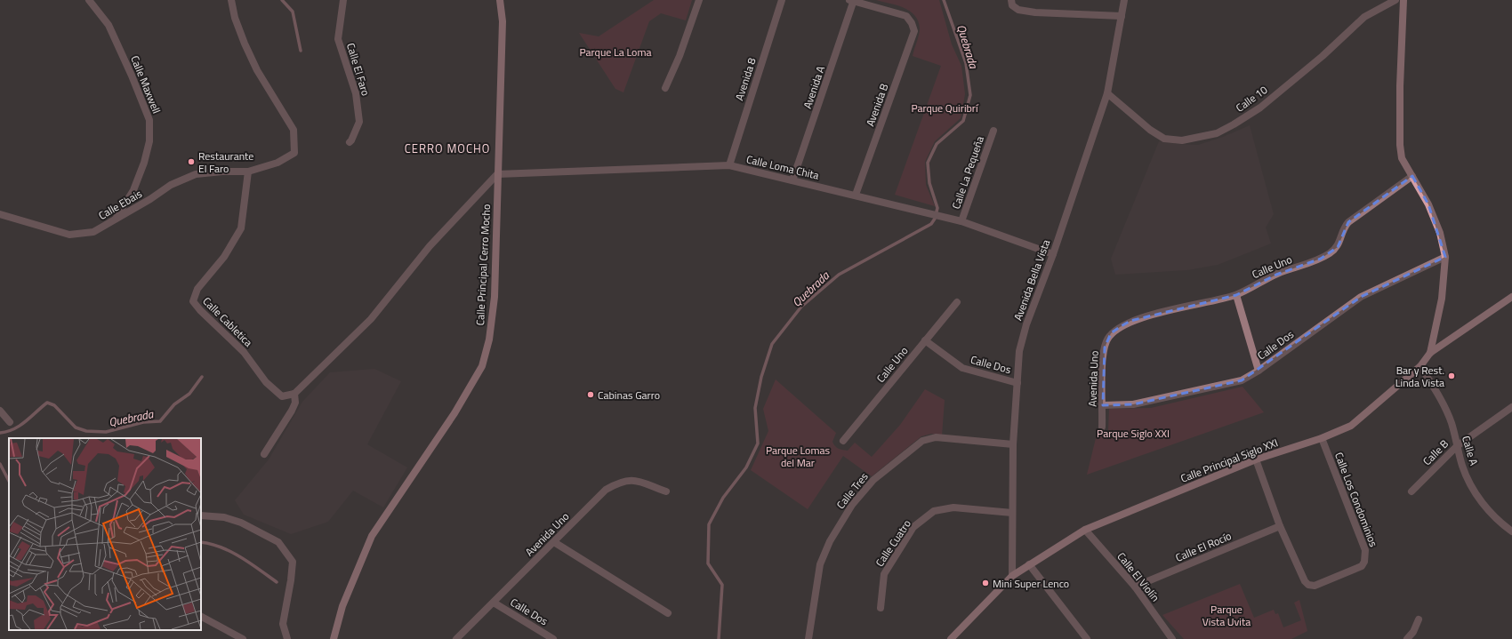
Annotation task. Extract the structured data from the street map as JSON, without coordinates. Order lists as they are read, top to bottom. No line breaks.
{"streets":{"street":["Calle El Faro","Avenida 8","Calle Maxwell","Avenida A","Calle 10","Avenida B","Calle Loma Chita","Calle La Pequeña","Calle Ebais","Calle Principal Cerro Mocho","Calle Uno","Avenida Bella Vista","Calle Cabletica","Calle Dos","Avenida Uno","Calle A","Calle B","Calle Principal Siglo XXI","Calle Tres","Calle Los Condominios","Calle Cuatro","Calle El Rocío","Calle El Violín"]},"crossings":[["Avenida 8","Calle Loma Chita"],["Calle Maxwell","Calle Ebais"],["Avenida A","Avenida B"],["Avenida A","Calle Loma Chita"],["Calle 10","Avenida Bella Vista"],["Avenida B","Calle Loma Chita"],["Calle Loma Chita","Calle La Pequeña"],["Calle Loma Chita","Calle Principal Cerro Mocho"],["Calle Loma Chita","Avenida Bella Vista"],["Calle Ebais","Calle Cabletica"],["Calle Uno","Calle Dos"],["Calle Uno","Avenida Uno"],["Avenida Bella Vista","Calle Dos"],["Avenida Bella Vista","Calle Principal Siglo XXI"],["Avenida Bella Vista","Calle Tres"],["Avenida Bella Vista","Calle Cuatro"],["Calle Dos","Avenida Uno"],["Calle A","Calle B"],["Calle A","Calle Principal Siglo XXI"],["Calle Principal Siglo XXI","Calle Los Condominios"],["Calle Principal Siglo XXI","Calle El Violín"],["Calle Los Condominios","Calle El Rocío"],["Calle El Rocío","Calle El Violín"]],"districts":["CERRO MOCHO"],"water":["Quebrada"],"parks":["Parque La Loma","Parque Quiribrí","Parque Siglo XXI","Parque Lomas del Mar","Parque Vista Uvita"],"places":["Restaurante El Faro","Bar y Rest. Linda Vista","Cabinas Garro","Mini Super Lenco"]}
